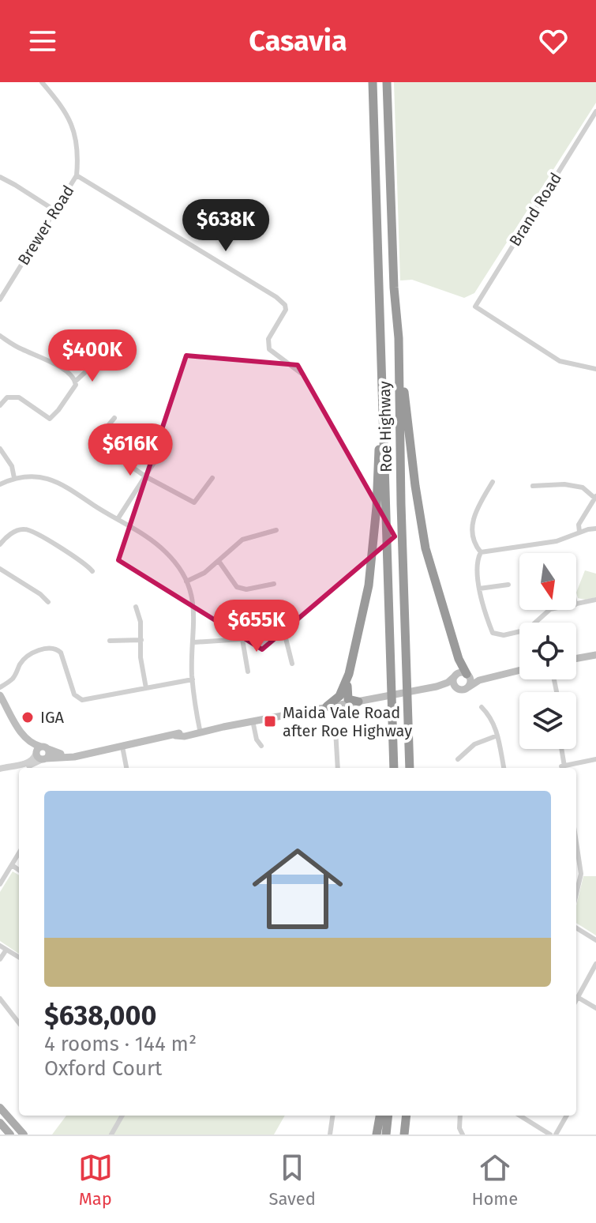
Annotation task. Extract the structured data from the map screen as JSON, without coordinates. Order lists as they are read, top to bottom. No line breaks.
{"streets":{"highway":["Roe Highway"],"street":["Brand Road","Brewer Road"]},"places":{"other":["IGA"],"transit":["Maida Vale Road after Roe Highway"]},"north":"bottom","page":{"header":"Casavia","price":["$638K","$400K","$616K","$655K"],"list":[{"name":"$638,000","note":"4 rooms · 144 m² · Oxford Court"}],"tabs":["Map","Saved","Home"]}}
